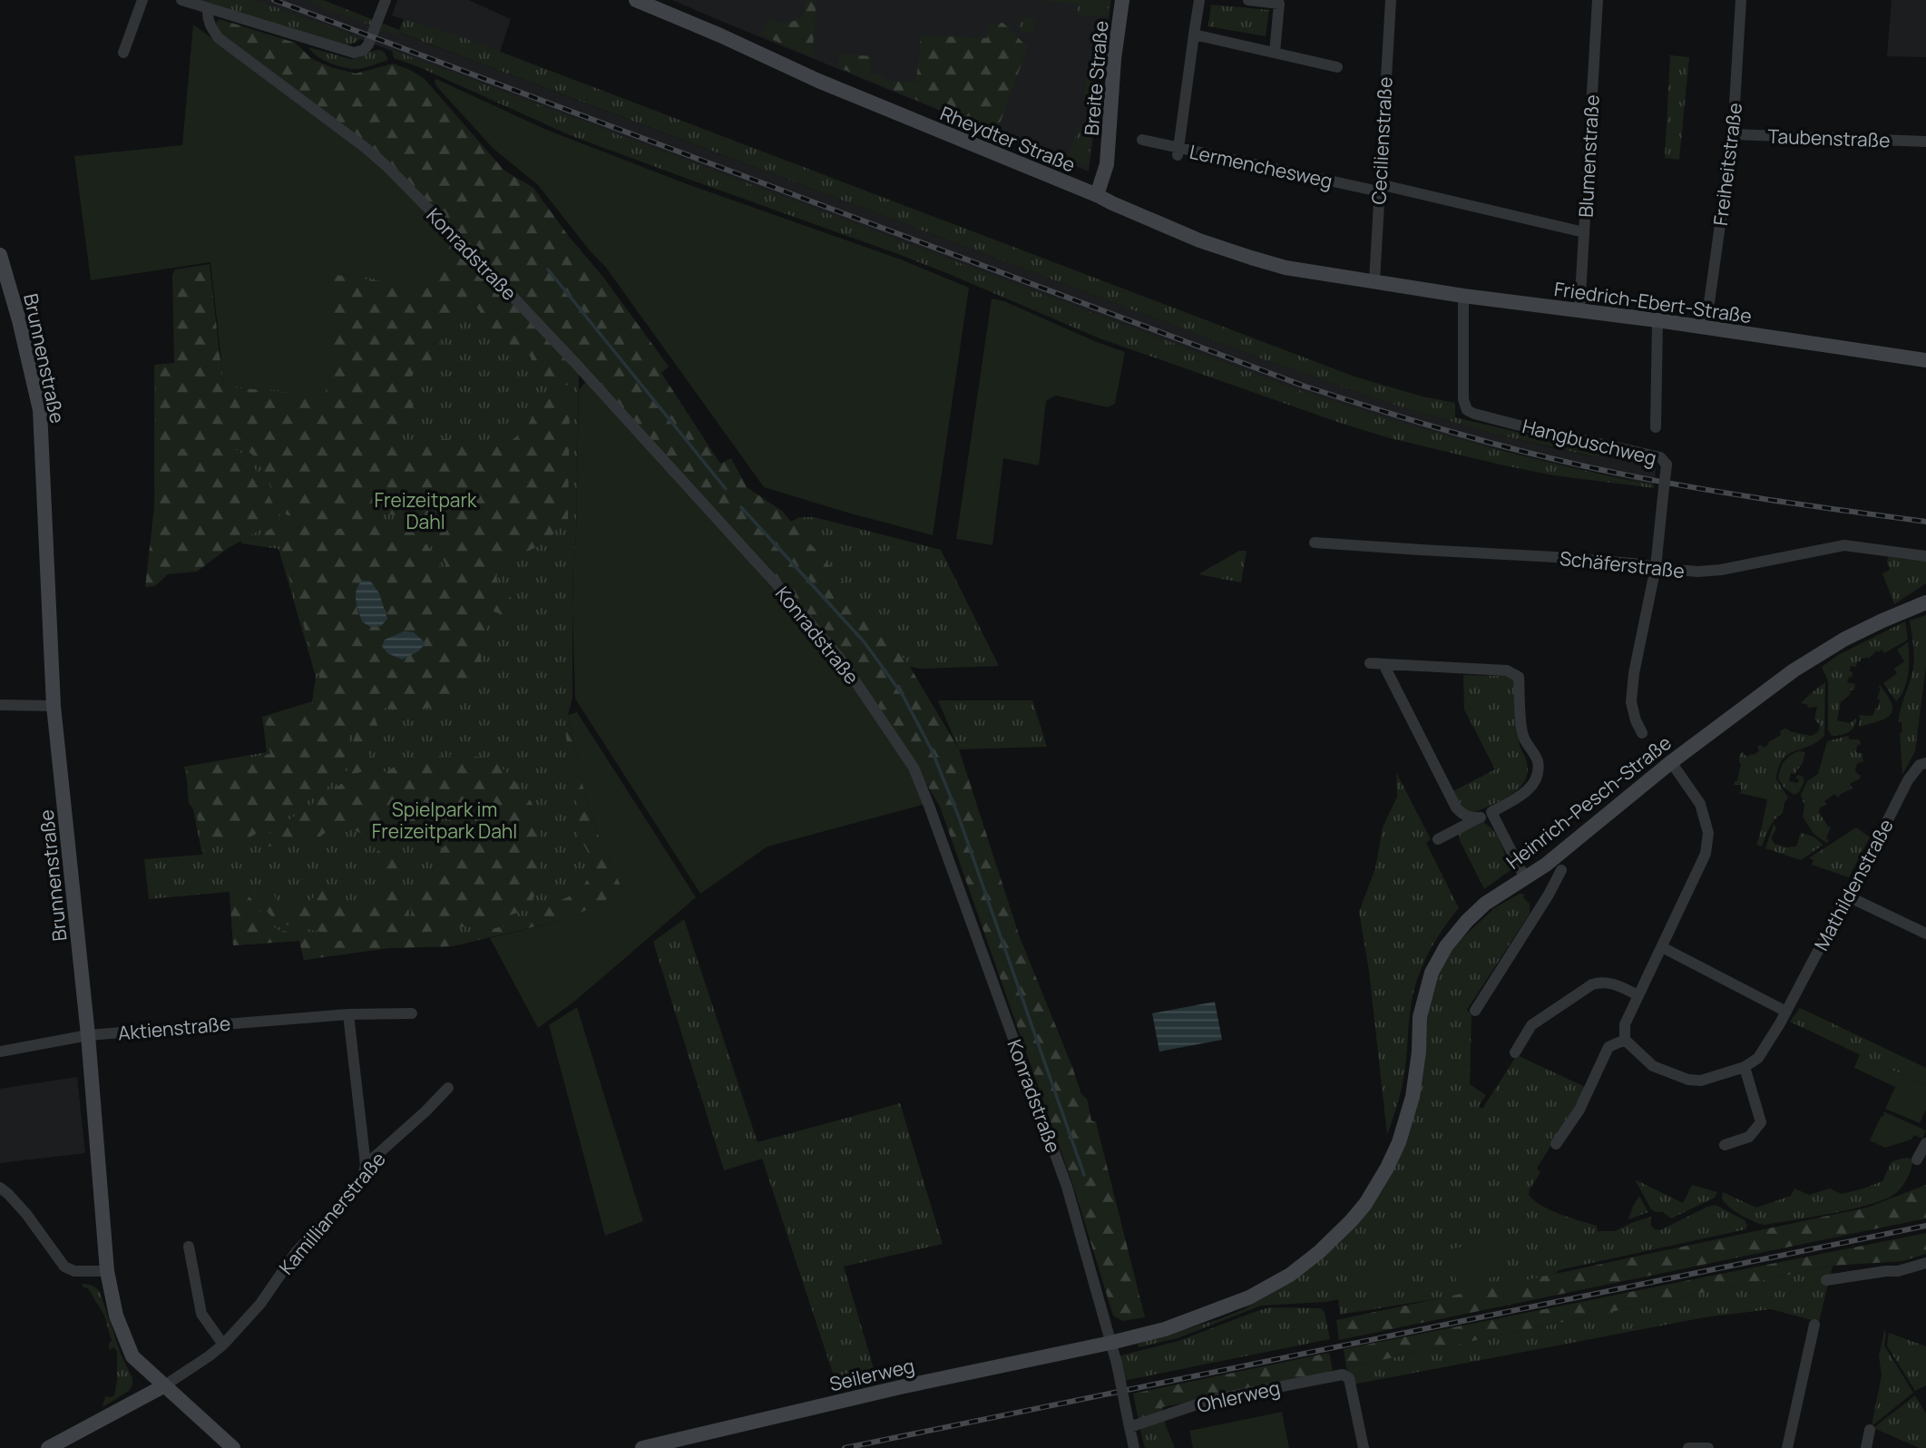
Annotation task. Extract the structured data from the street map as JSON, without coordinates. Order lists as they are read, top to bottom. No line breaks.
{"streets":{"street":["Breite Straße","Taubenstraße","Rheydter Straße","Cecilienstraße","Blumenstraße","Freiheitstraße","Lermenchesweg","Konradstraße","Friedrich-Ebert-Straße","Brunnenstraße","Hangbuschweg","Schäferstraße","Heinrich-Pesch-Straße","Mathildenstraße","Aktienstraße","Kamillianerstraße","Seilerweg","Ohlerweg"]},"crossings":[["Breite Straße","Rheydter Straße"],["Taubenstraße","Freiheitstraße"],["Rheydter Straße","Cecilienstraße"],["Rheydter Straße","Friedrich-Ebert-Straße"],["Cecilienstraße","Lermenchesweg"],["Cecilienstraße","Friedrich-Ebert-Straße"],["Blumenstraße","Lermenchesweg"],["Blumenstraße","Friedrich-Ebert-Straße"],["Freiheitstraße","Friedrich-Ebert-Straße"],["Konradstraße","Heinrich-Pesch-Straße"],["Konradstraße","Seilerweg"],["Konradstraße","Ohlerweg"],["Friedrich-Ebert-Straße","Hangbuschweg"],["Brunnenstraße","Aktienstraße"],["Brunnenstraße","Kamillianerstraße"],["Hangbuschweg","Schäferstraße"],["Heinrich-Pesch-Straße","Seilerweg"]],"parks":["Freizeitpark Dahl","Spielpark im Freizeitpark Dahl"]}
